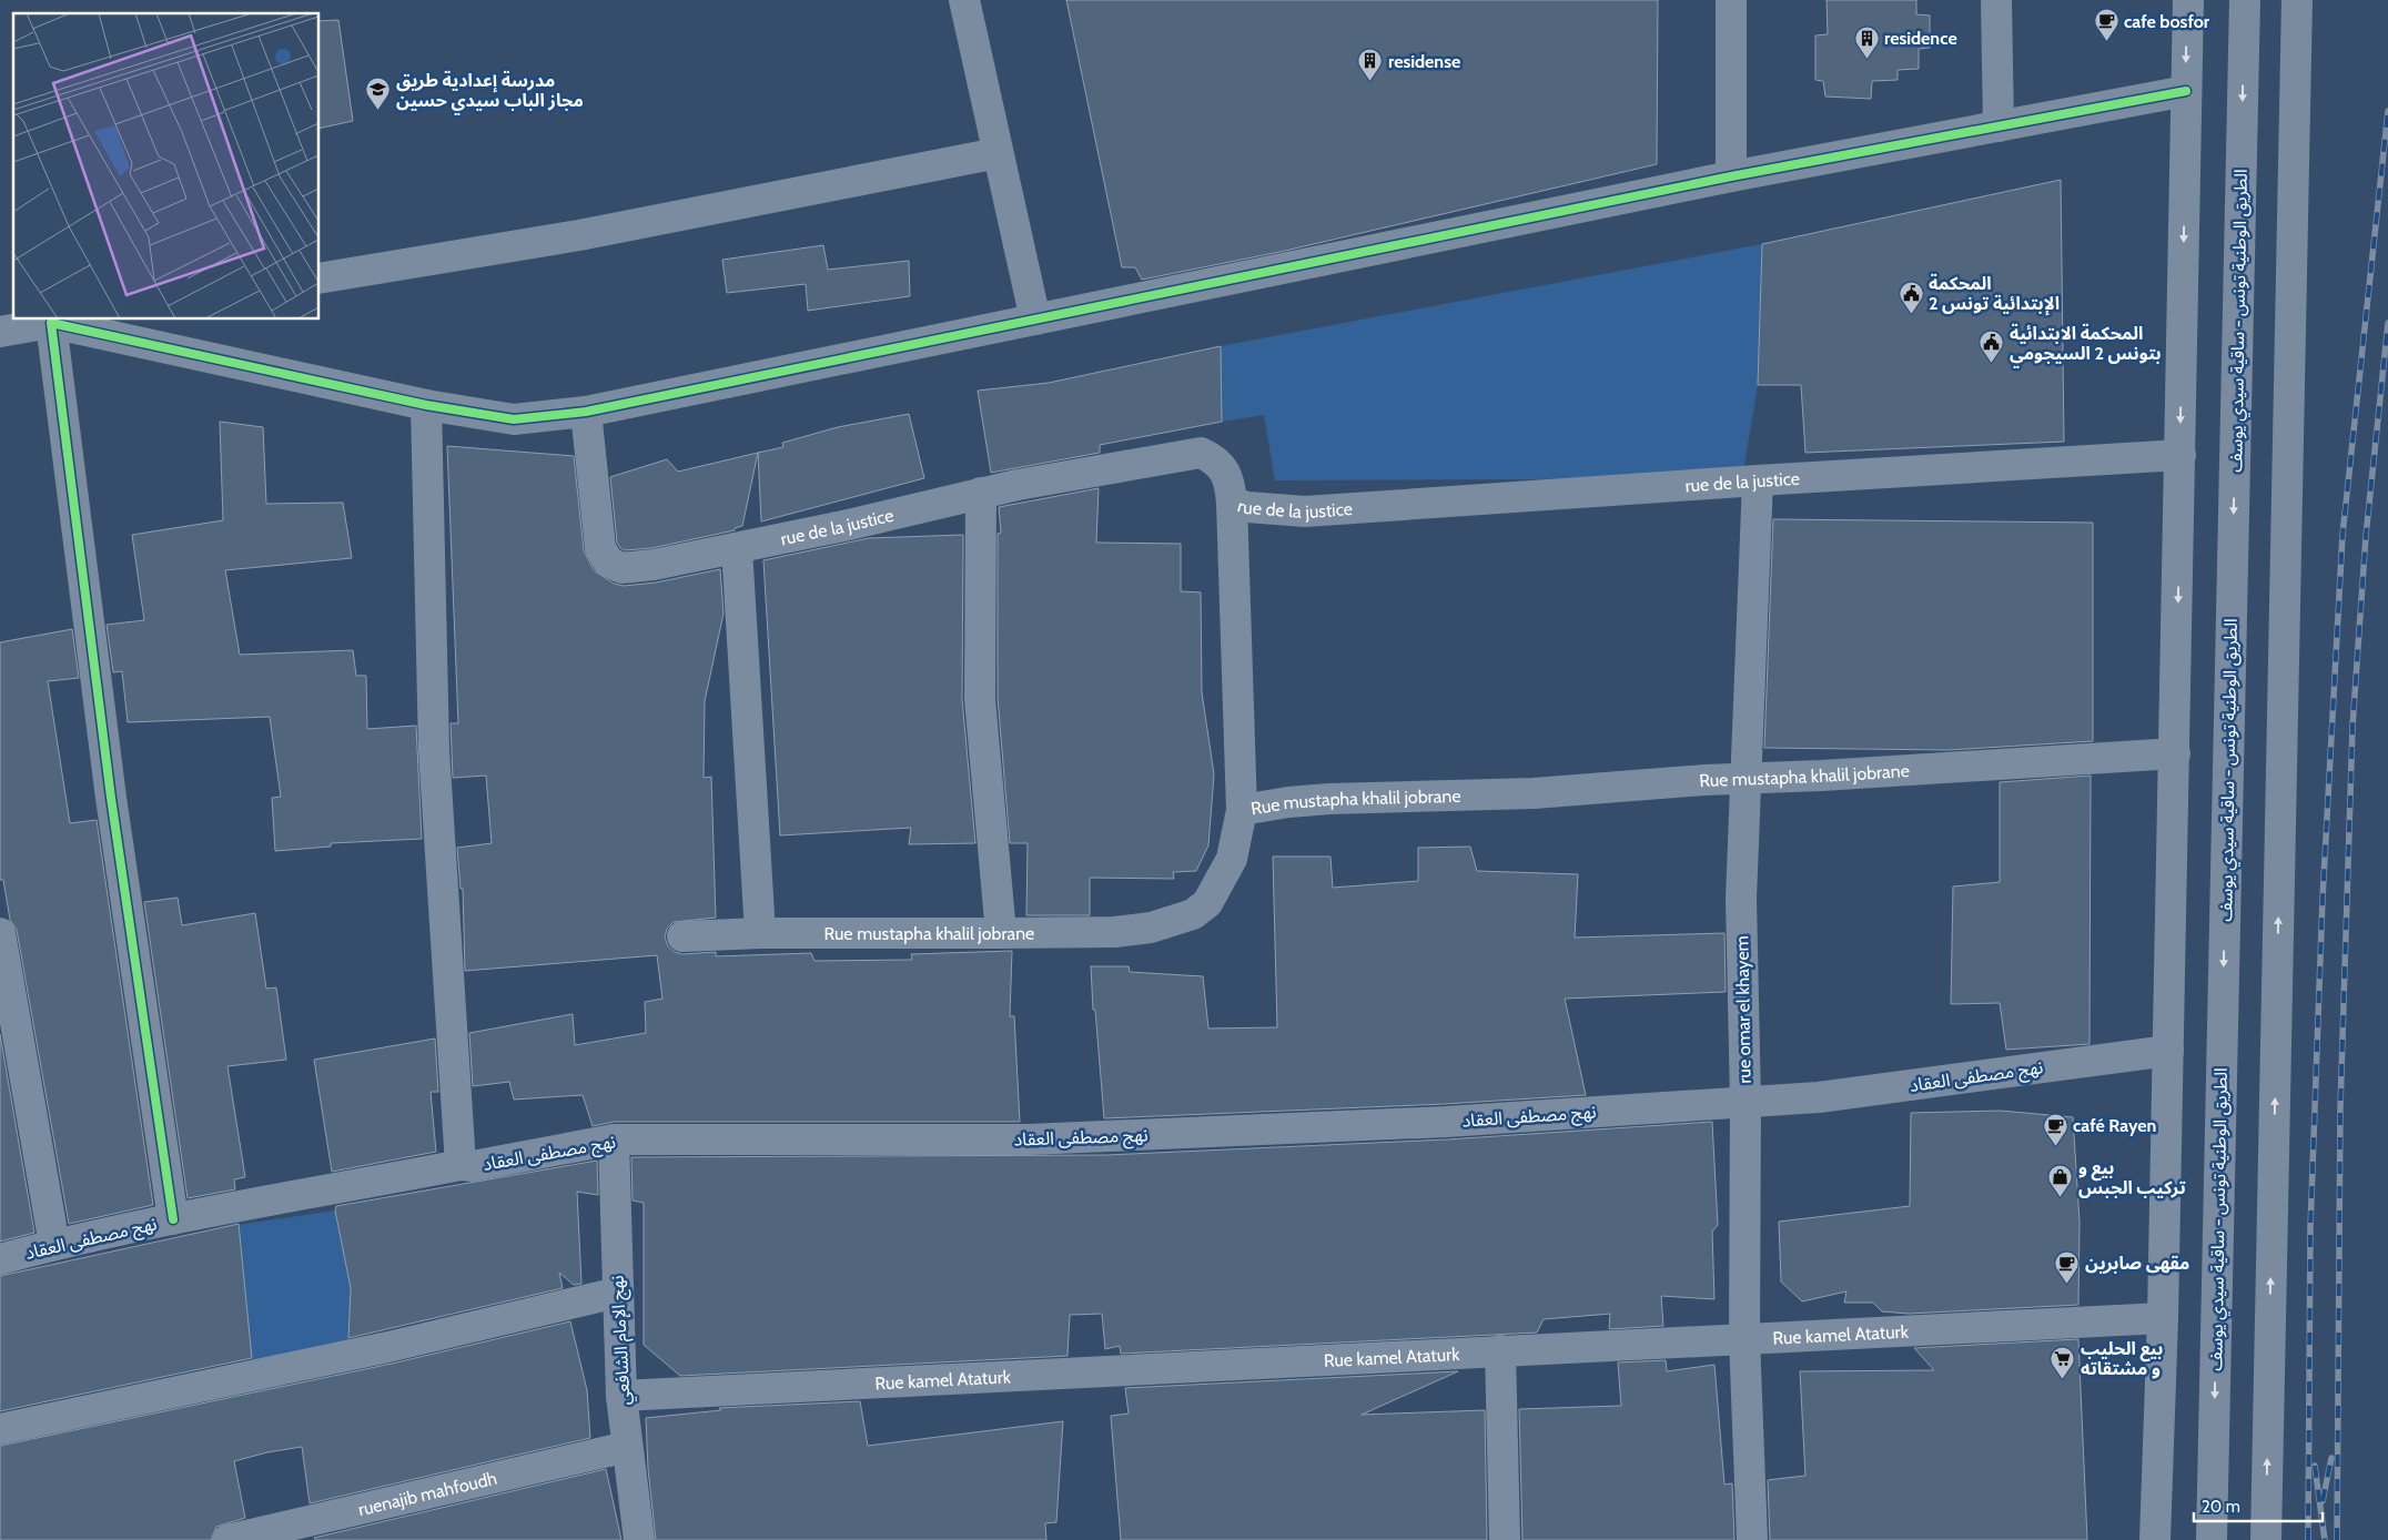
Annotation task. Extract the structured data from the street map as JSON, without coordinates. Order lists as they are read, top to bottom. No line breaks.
{"streets":{"highway":["الطريق الوطنية تونس - ساقية سيدي يوسف"],"street":["rue de la justice","Rue mustapha khalil jobrane","rue omar el khayem","نهج مصطفى العقاد","Rue kamel Ataturk","نهج الإمام الشافعي","ruenajib mahfoudh"]},"crossings":[["rue de la justice","rue omar el khayem"],["Rue mustapha khalil jobrane","rue omar el khayem"],["rue omar el khayem","نهج مصطفى العقاد"],["rue omar el khayem","Rue kamel Ataturk"],["نهج مصطفى العقاد","نهج الإمام الشافعي"],["Rue kamel Ataturk","نهج الإمام الشافعي"],["نهج الإمام الشافعي","ruenajib mahfoudh"]],"places":{"cafe":["cafe bosfor","café Rayen","مقهى صابرين"],"building":["residence","residense"],"school or university":["مدرسة إعدادية طريق مجاز الباب سيدي حسين"],"public building":["المحكمة الإبتدائية تونس 2","المحكمة الابتدائية بتونس 2 السيجومي"],"shop":["بيع و تركيب الجبس"],"supermarket":["بيع الحليب و مشتقاته"]},"scale_bar":"20 m"}
